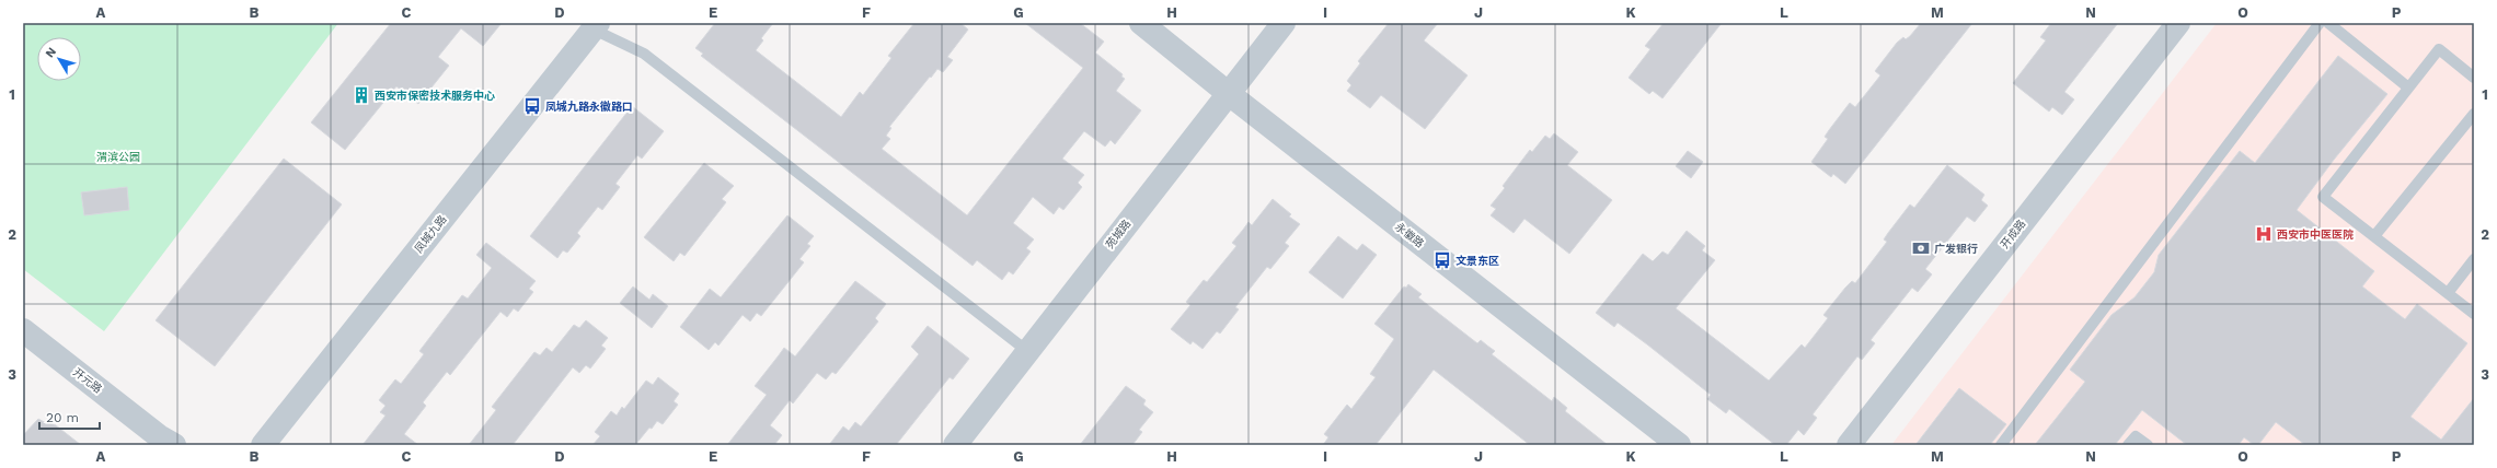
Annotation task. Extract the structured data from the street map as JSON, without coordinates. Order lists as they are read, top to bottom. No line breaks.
{"streets":{"street":["凤城九路","苑城路","开成路","永徽路","开元路"]},"crossings":[["苑城路","永徽路"]],"parks":["渭滨公园"],"places":{"building":["西安市保密技术服务中心"],"bus stop":["凤城九路永徽路口","文景东区"],"hospital":["西安市中医医院"],"bank":["广发银行"]},"scale_bar":"20 m","north":"top left","grid":{"columns":["A","B","C","D","E","F","G","H","I","J","K","L","M","N","O","P"],"rows":["1","2","3"]}}
